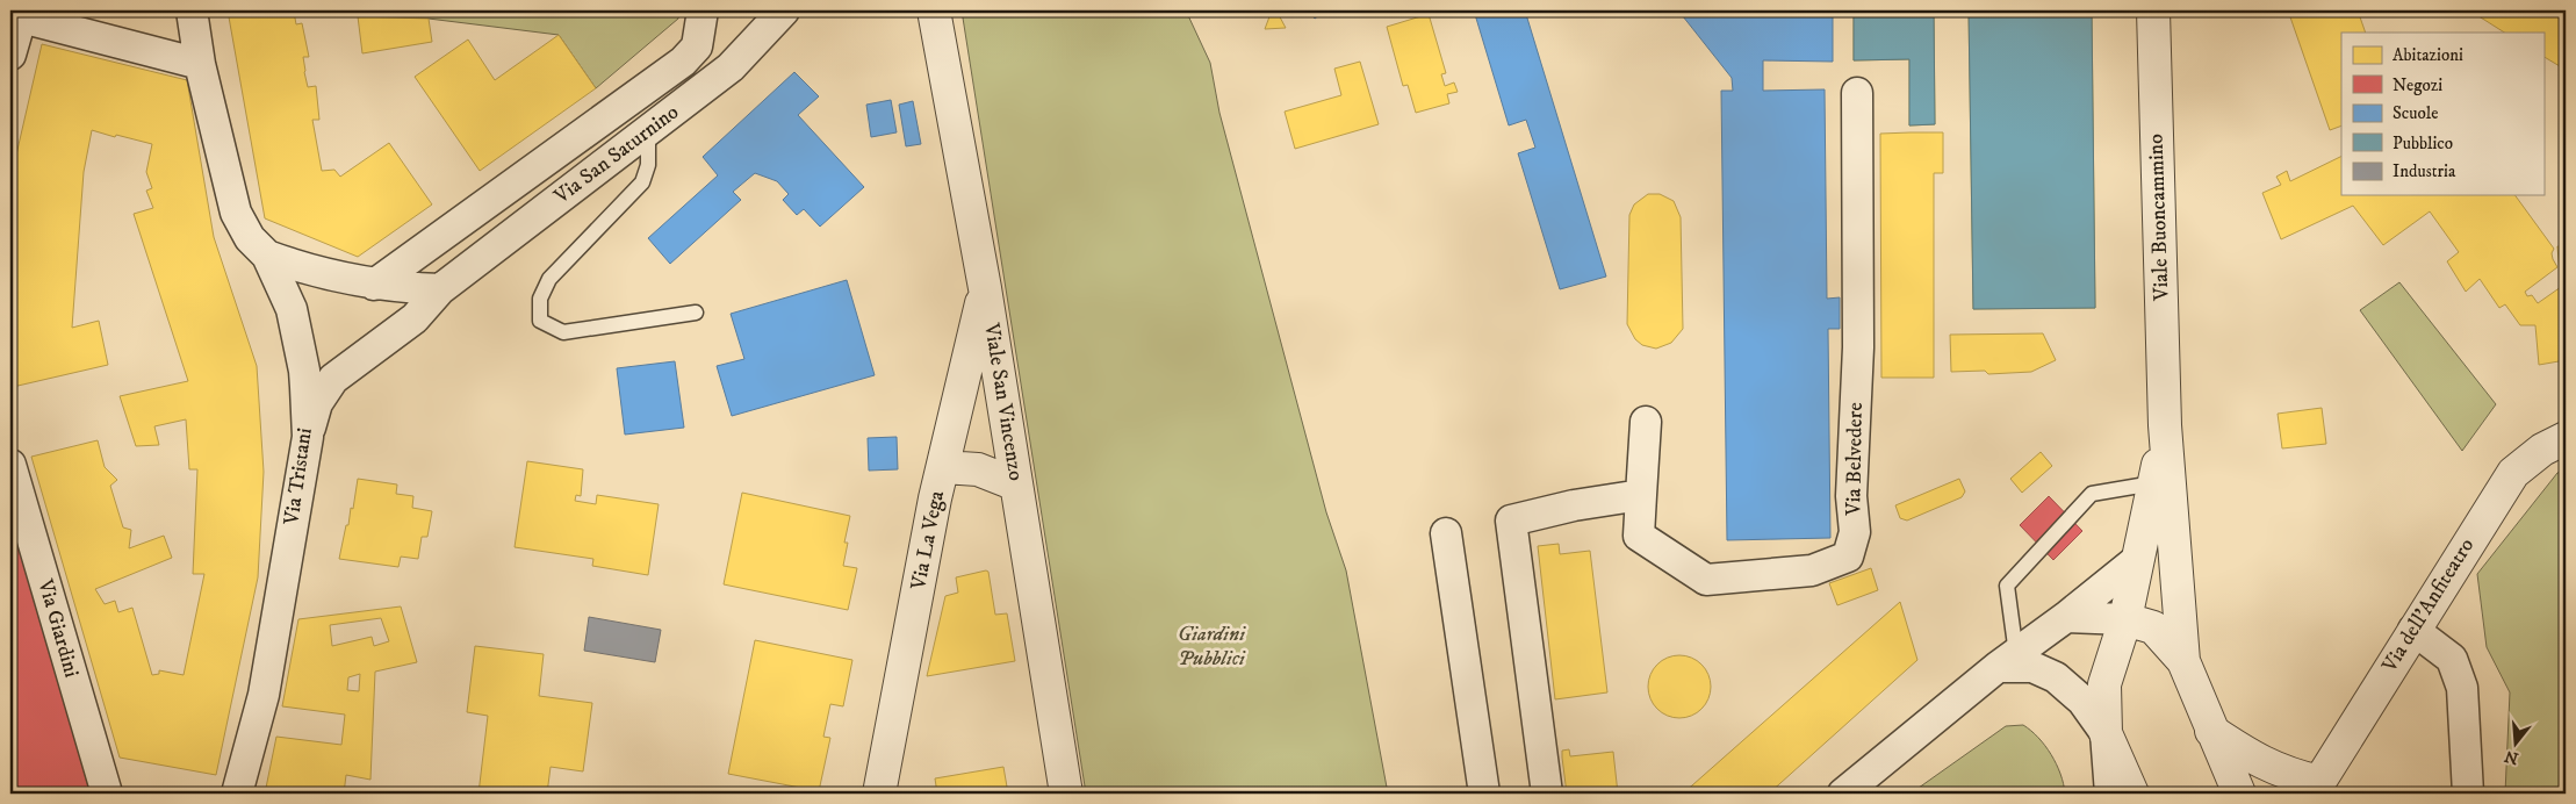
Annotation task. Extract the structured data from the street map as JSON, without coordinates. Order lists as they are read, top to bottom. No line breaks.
{"streets":{"street":["Via San Saturnino","Viale Buoncammino","Viale San Vincenzo","Via Belvedere","Via Tristani","Via La Vega","Via dell'Anfiteatro","Via Giardini"]},"crossings":[["Via San Saturnino","Via Tristani"],["Viale San Vincenzo","Via La Vega"]],"parks":["Giardini Pubblici"],"legend":["Abitazioni","Negozi","Scuole","Pubblico","Industria"],"north":"bottom"}
